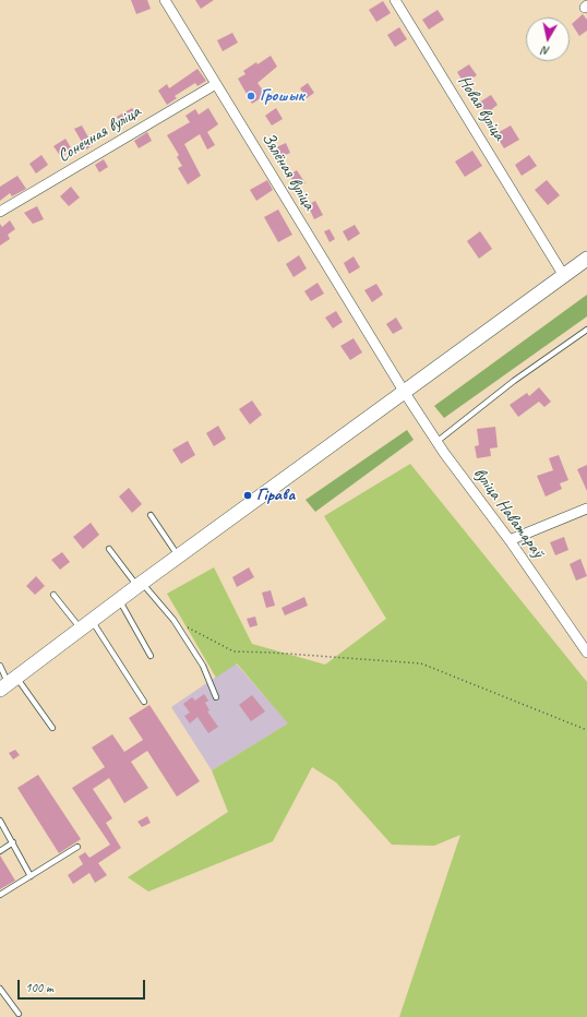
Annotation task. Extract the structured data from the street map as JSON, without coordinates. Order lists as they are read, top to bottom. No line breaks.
{"streets":{"street":["Новая вуліца","Сонечная вуліца","Зялёная вуліца","вуліца Наватараў"]},"crossings":[["Сонечная вуліца","Зялёная вуліца"],["Зялёная вуліца","вуліца Наватараў"]],"places":["Грошык","Гірава"],"scale_bar":"100 m","north":"bottom"}
